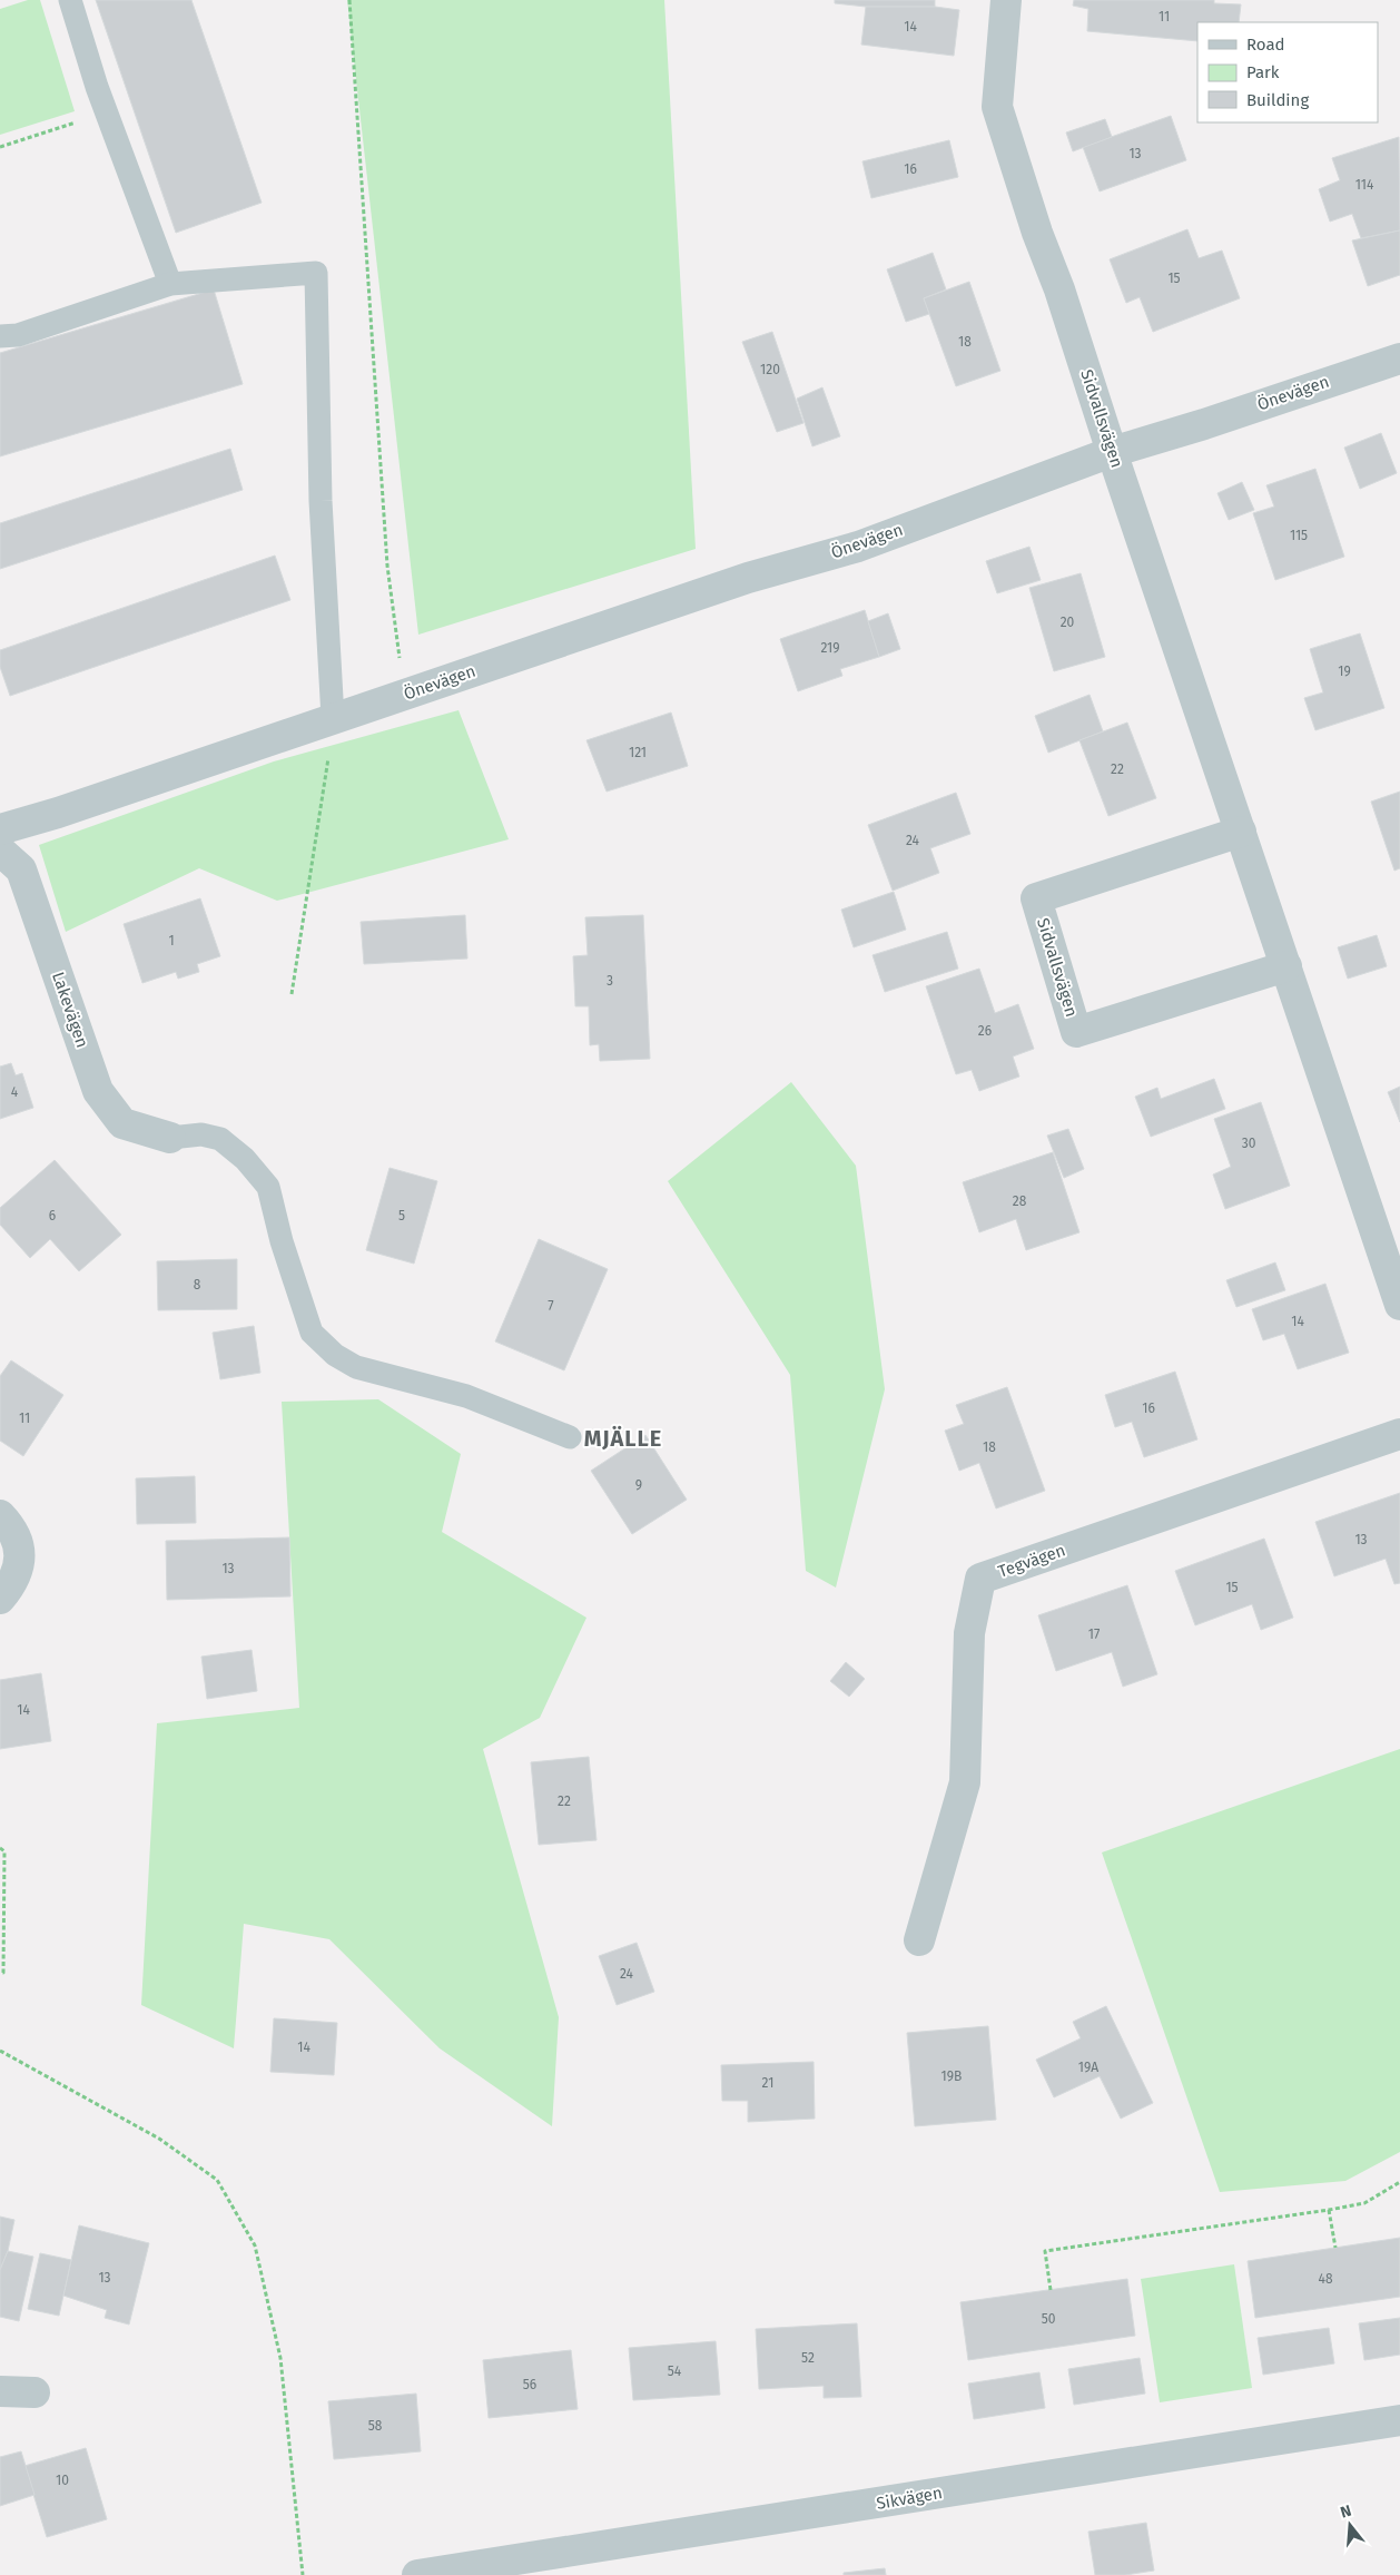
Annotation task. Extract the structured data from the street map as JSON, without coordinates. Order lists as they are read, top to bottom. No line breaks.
{"streets":{"street":["Önevägen","Sidvallsvägen","Lakevägen","Tegvägen","Sikvägen"]},"crossings":[["Önevägen","Sidvallsvägen"]],"districts":["MJÄLLE"],"house_numbers":["11","14","13","16","114","15","18","120","115","20","219","19","121","22","24","1","3","26","4","30","28","6","5","8","7","14","16","11","18","9","13","13","15","17","14","22","24","14","19A","19B","21","13","48","50","52","54","56","58","10"],"legend":["Road","Park","Building"],"north":"top"}
